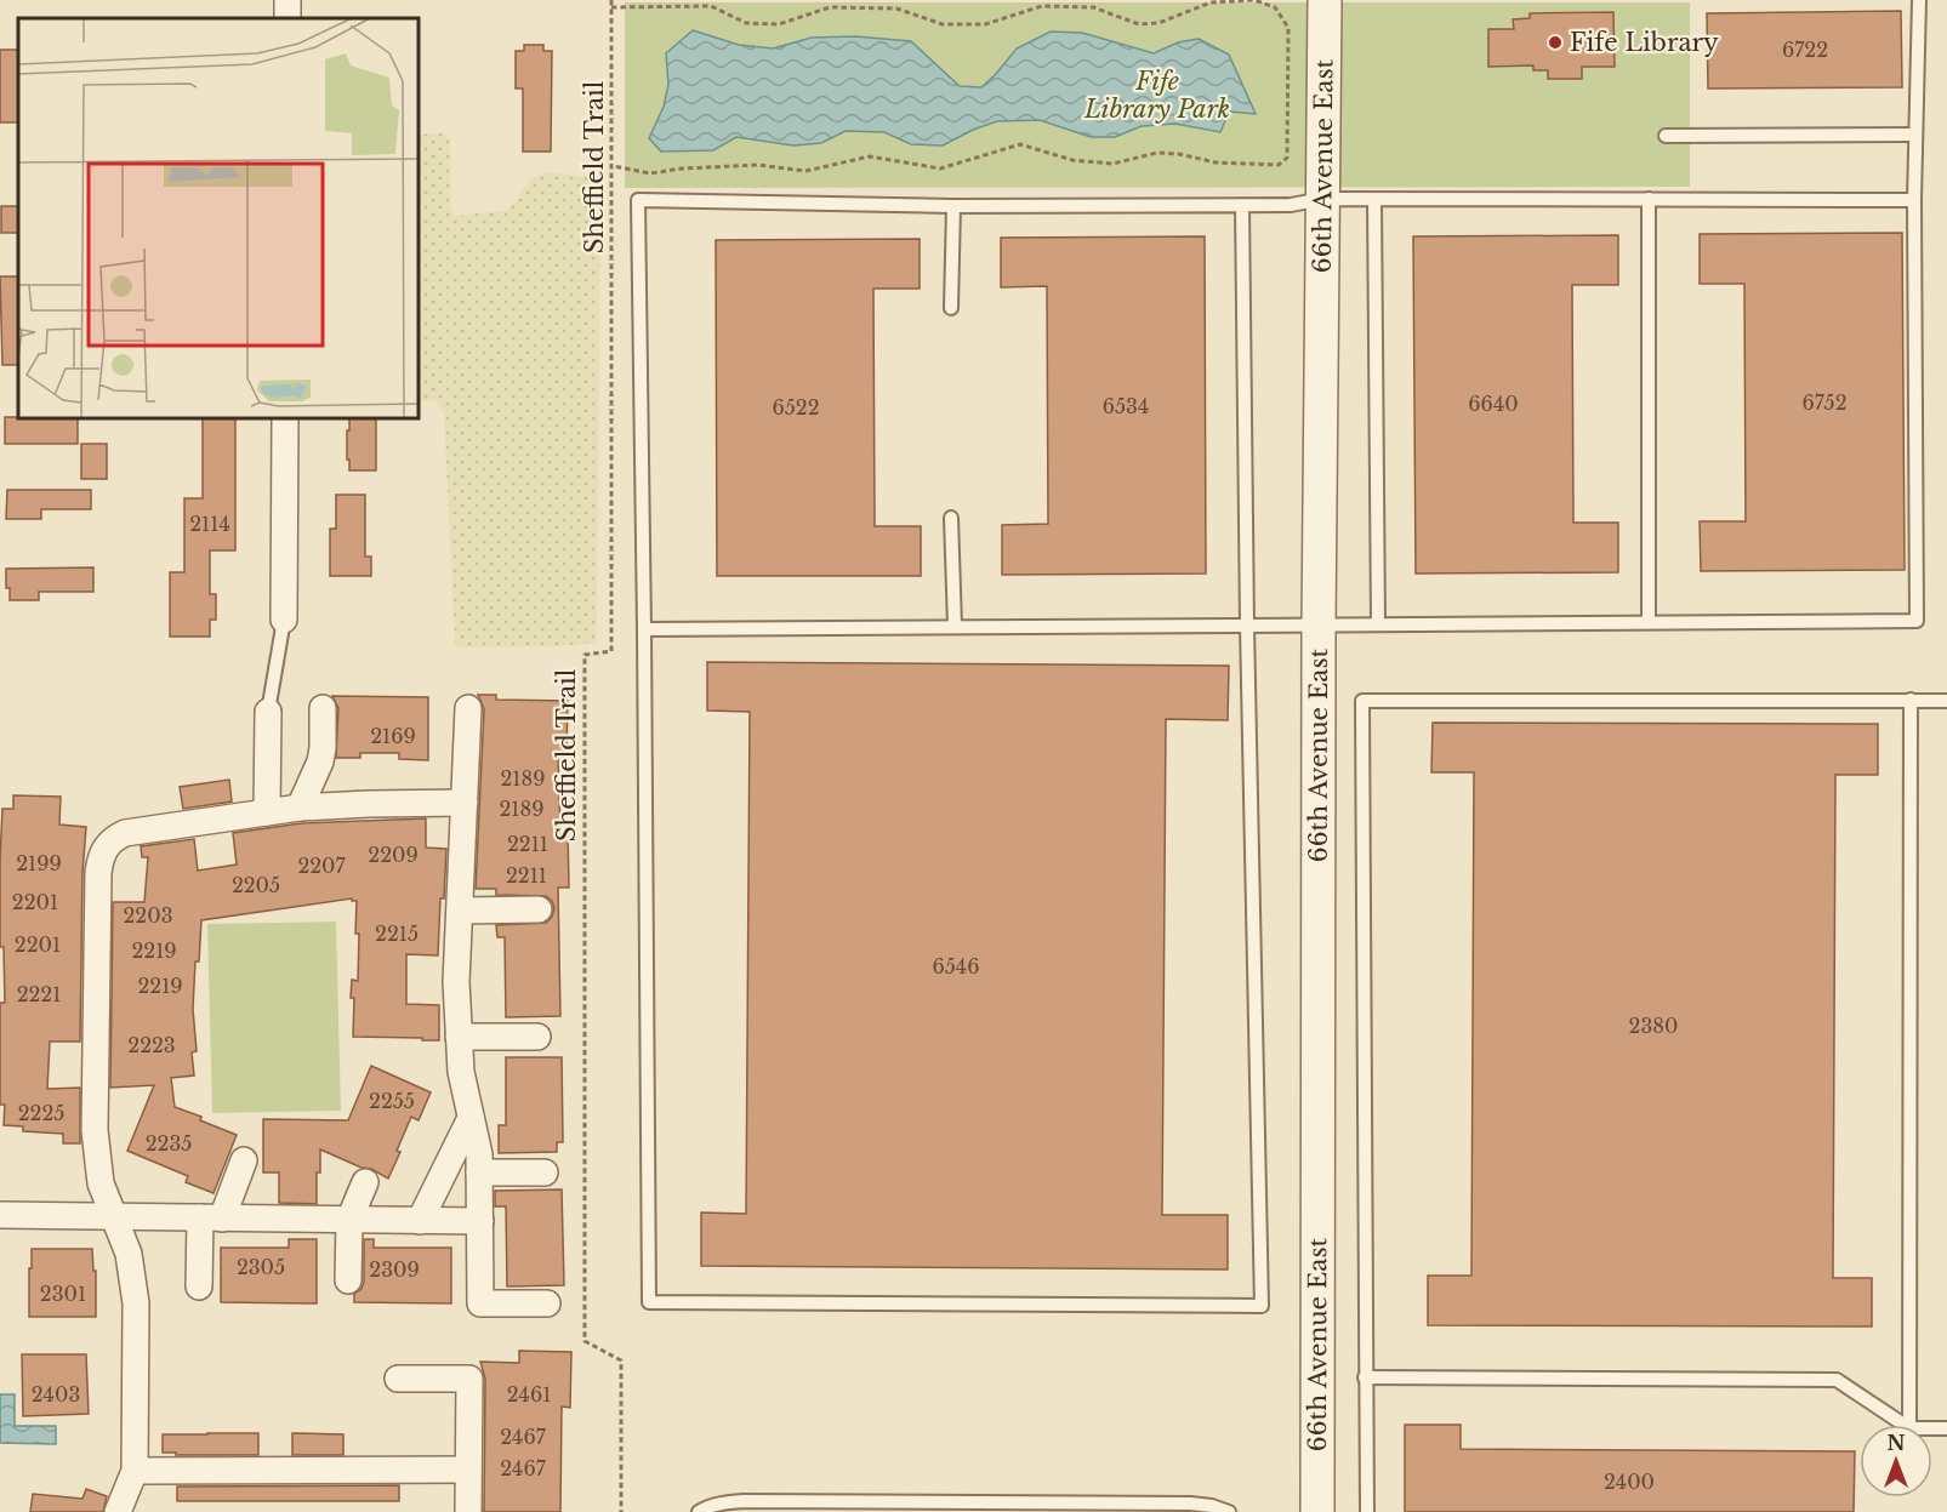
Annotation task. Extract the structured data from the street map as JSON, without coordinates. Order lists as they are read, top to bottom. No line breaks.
{"streets":{"street":["66th Avenue East"],"path":["Sheffield Trail"]},"parks":["Fife Library Park"],"places":["Fife Library"],"house_numbers":["6722","6752","6640","6534","6522","2114","2169","2189","2189","2211","2209","2199","2207","2211","2205","2201","2203","2215","2201","2219","6546","2219","2221","2380","2223","2255","2225","2235","2305","2309","2301","2403","2461","2467","2467","2400"],"north":"top"}
